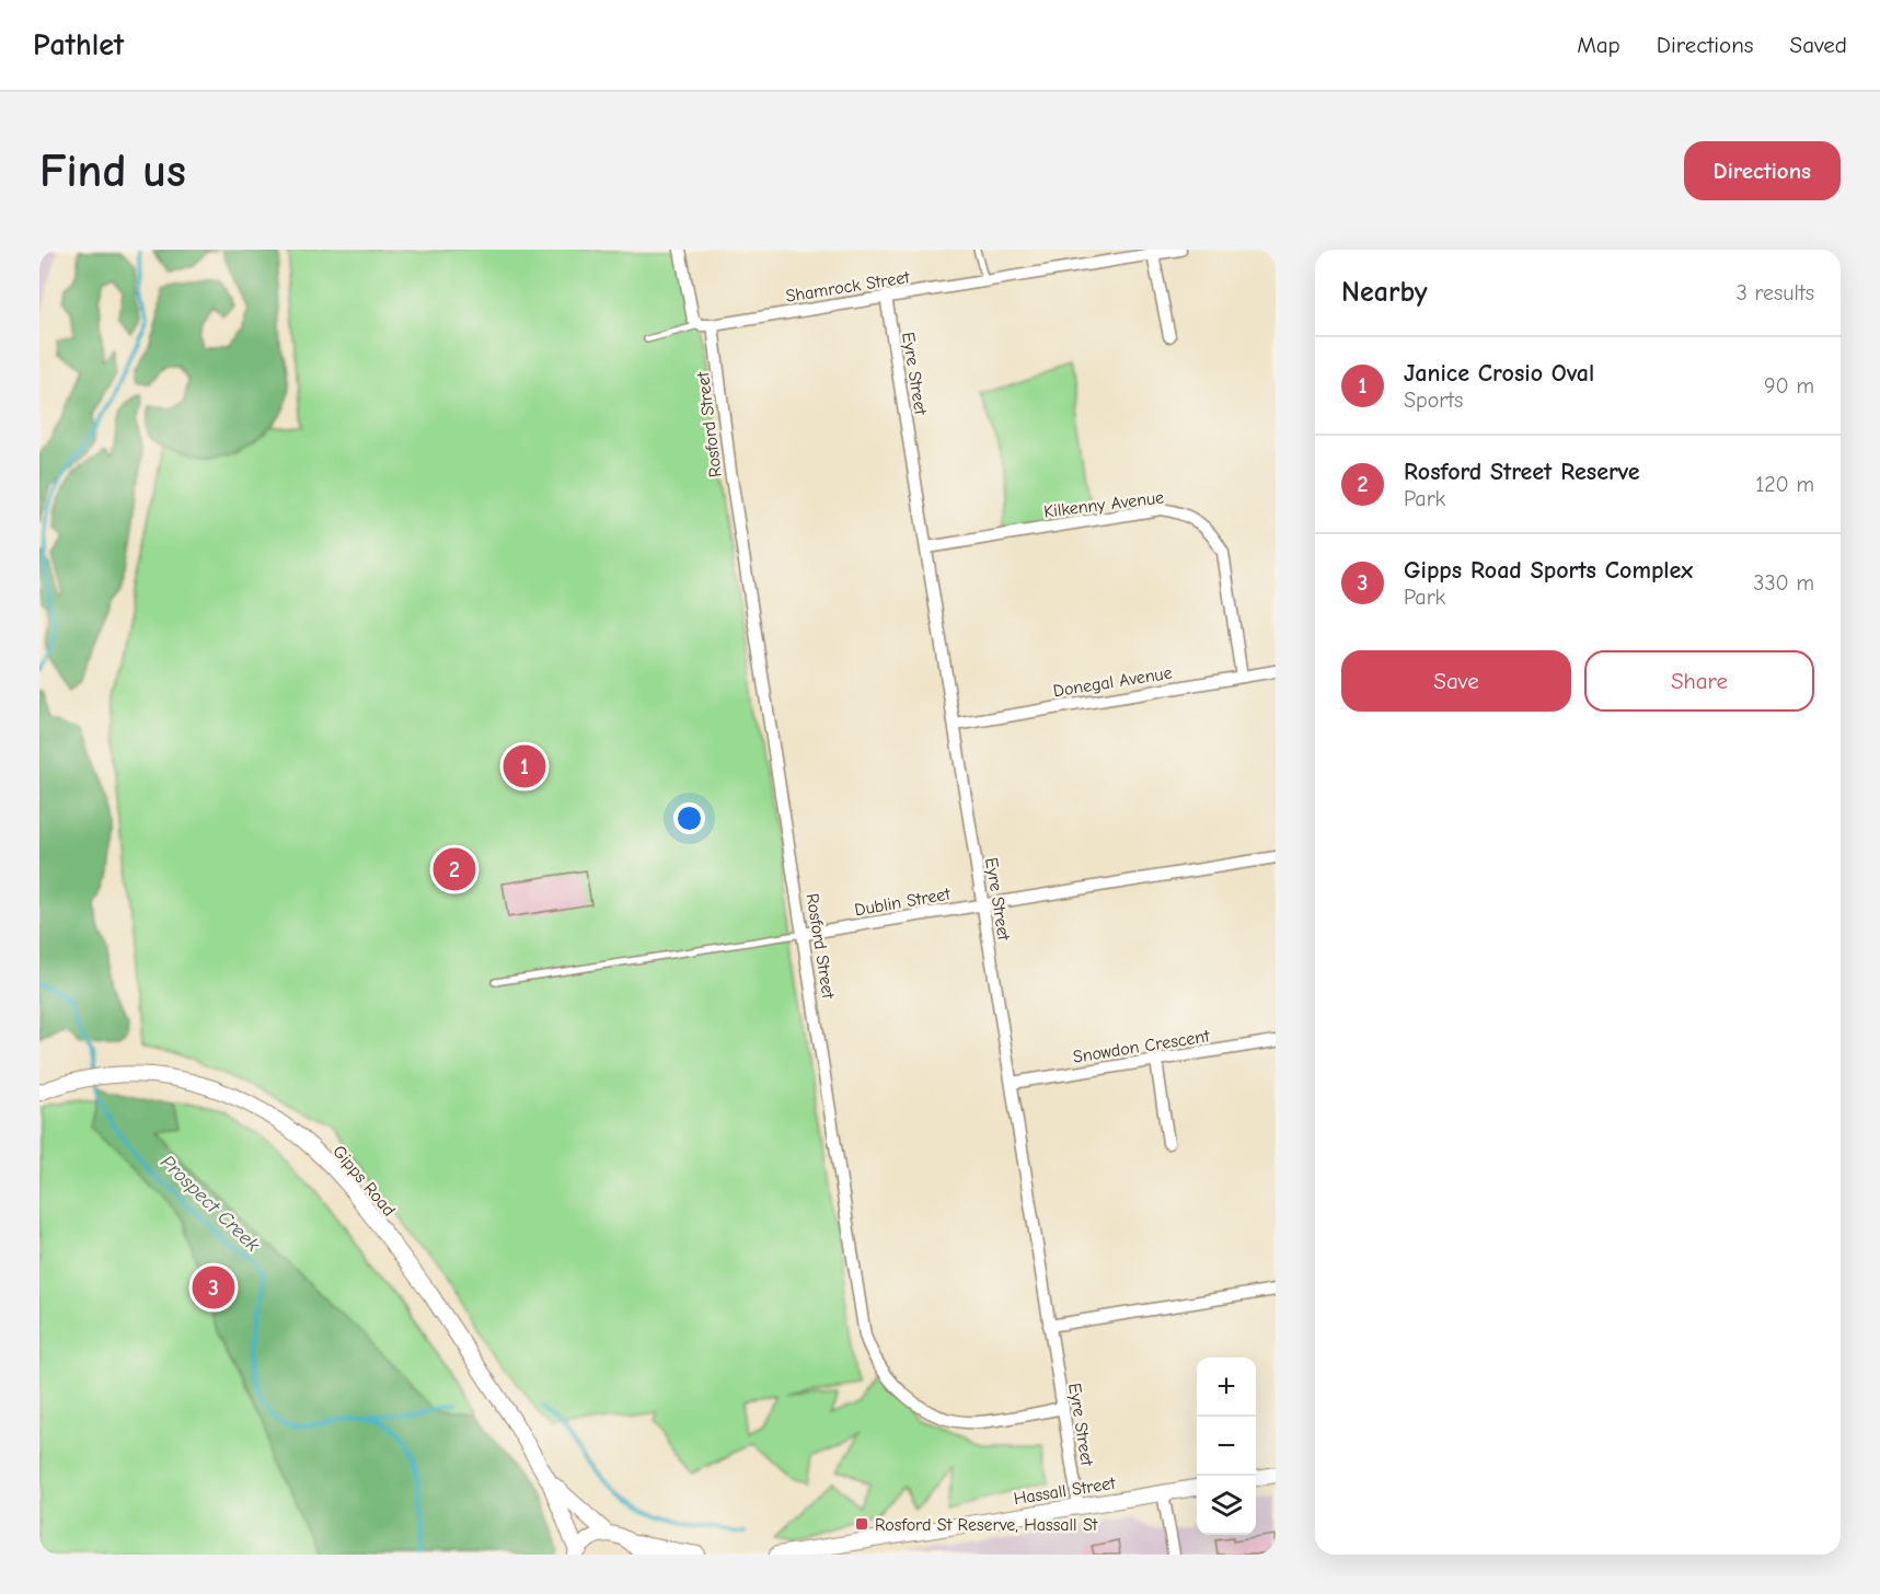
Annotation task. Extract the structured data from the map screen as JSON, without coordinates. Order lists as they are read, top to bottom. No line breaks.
{"streets":{"main road":["Gipps Road","Hassall Street"],"street":["Shamrock Street","Eyre Street","Rosford Street","Kilkenny Avenue","Donegal Avenue","Dublin Street","Snowdon Crescent"]},"crossings":[["Shamrock Street","Eyre Street"],["Shamrock Street","Rosford Street"],["Eyre Street","Rosford Street"],["Eyre Street","Kilkenny Avenue"],["Eyre Street","Donegal Avenue"],["Eyre Street","Dublin Street"],["Eyre Street","Snowdon Crescent"],["Eyre Street","Hassall Street"],["Rosford Street","Dublin Street"],["Kilkenny Avenue","Donegal Avenue"]],"water":["Prospect Creek"],"places":{"transit":["Rosford St Reserve, Hassall St"]},"page":{"header":"Pathlet","nav":["Map","Directions","Saved"],"buttons":["Directions",["Save","Share"]],"title":"Find us","heading":["Nearby","3 results"],"list":[{"mark":"1","name":"Janice Crosio Oval","note":"Sports","value":"90 m"},{"mark":"2","name":"Rosford Street Reserve","note":"Park","value":"120 m"},{"mark":"3","name":"Gipps Road Sports Complex","note":"Park","value":"330 m"}],"pins":["1","2","3"],"map_buttons":["+","−"]}}
